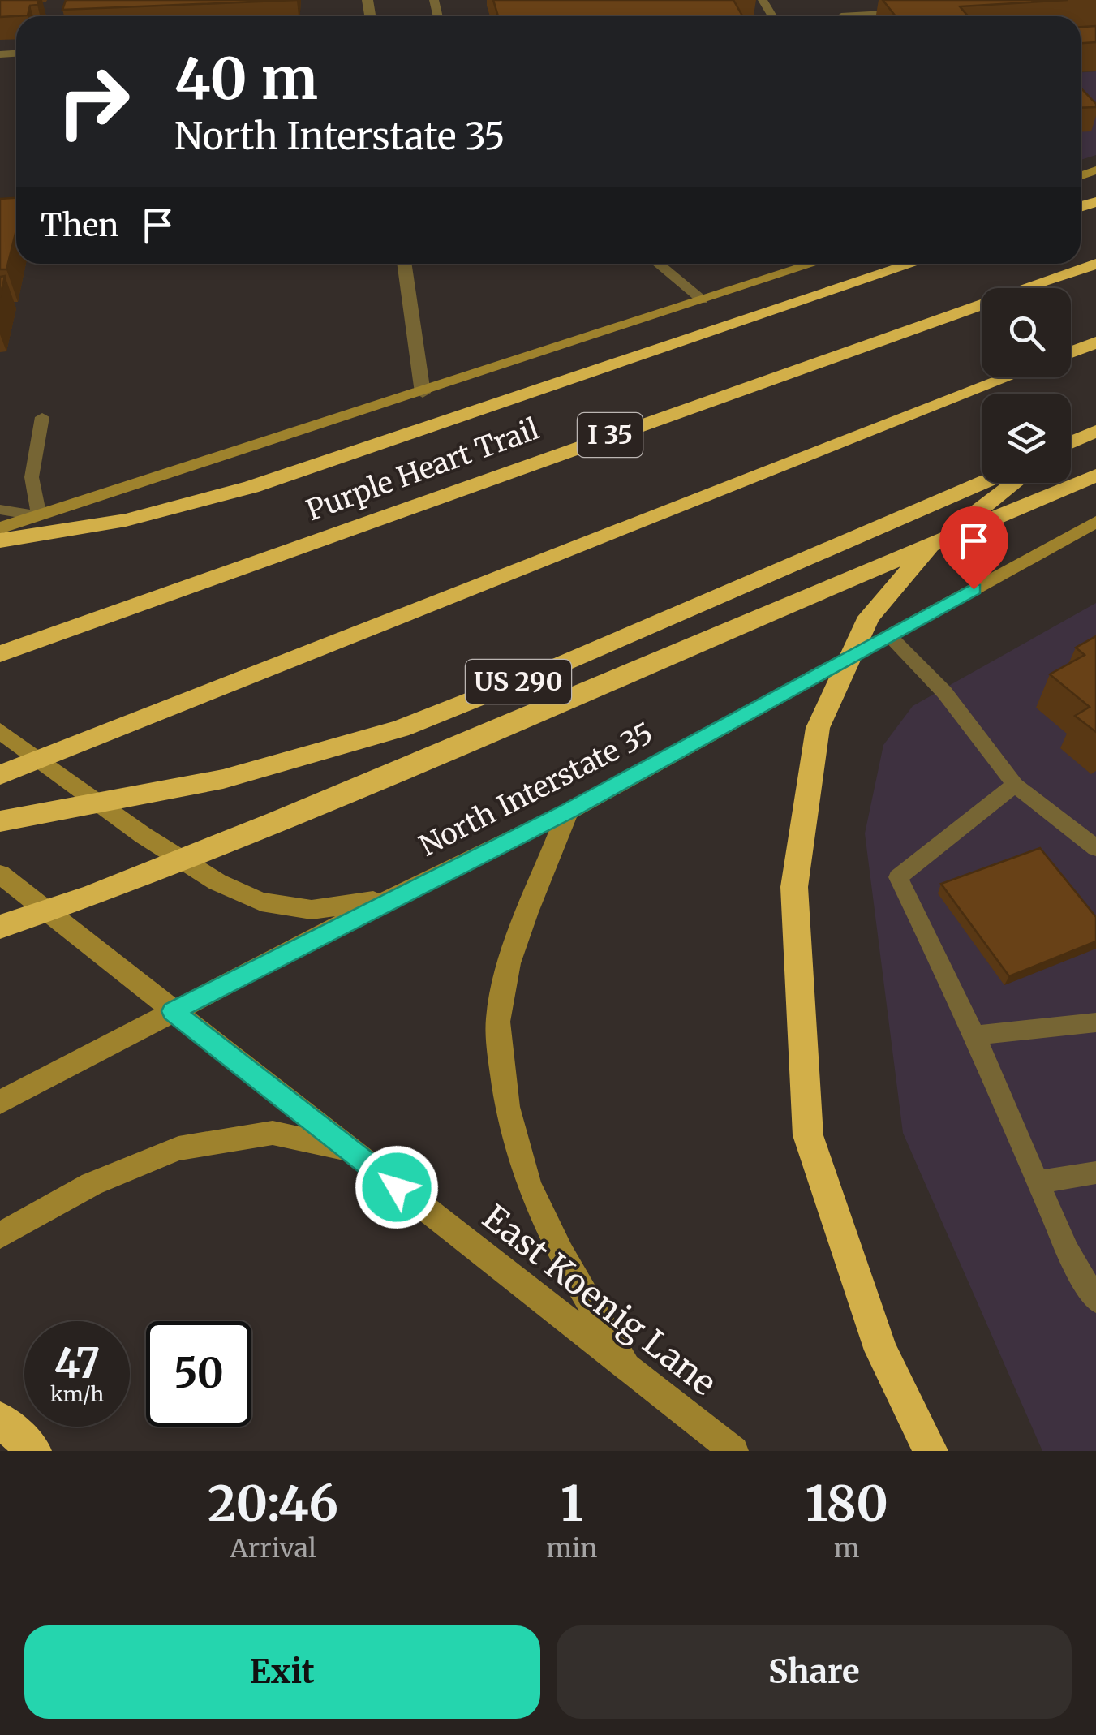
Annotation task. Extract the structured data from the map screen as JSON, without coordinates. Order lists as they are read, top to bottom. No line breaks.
{"streets":{"highway":["I 35","Purple Heart Trail","US 290"],"main road":["North Interstate 35","East Koenig Lane"]},"crossings":[["North Interstate 35","East Koenig Lane"]],"page":{"turn":["40 m","North Interstate 35"],"then":"Then","speed":"47 km/h","limit":"50","eta":["20:46","Arrival","1","min","180","m"],"buttons":["Exit","Share"]}}
